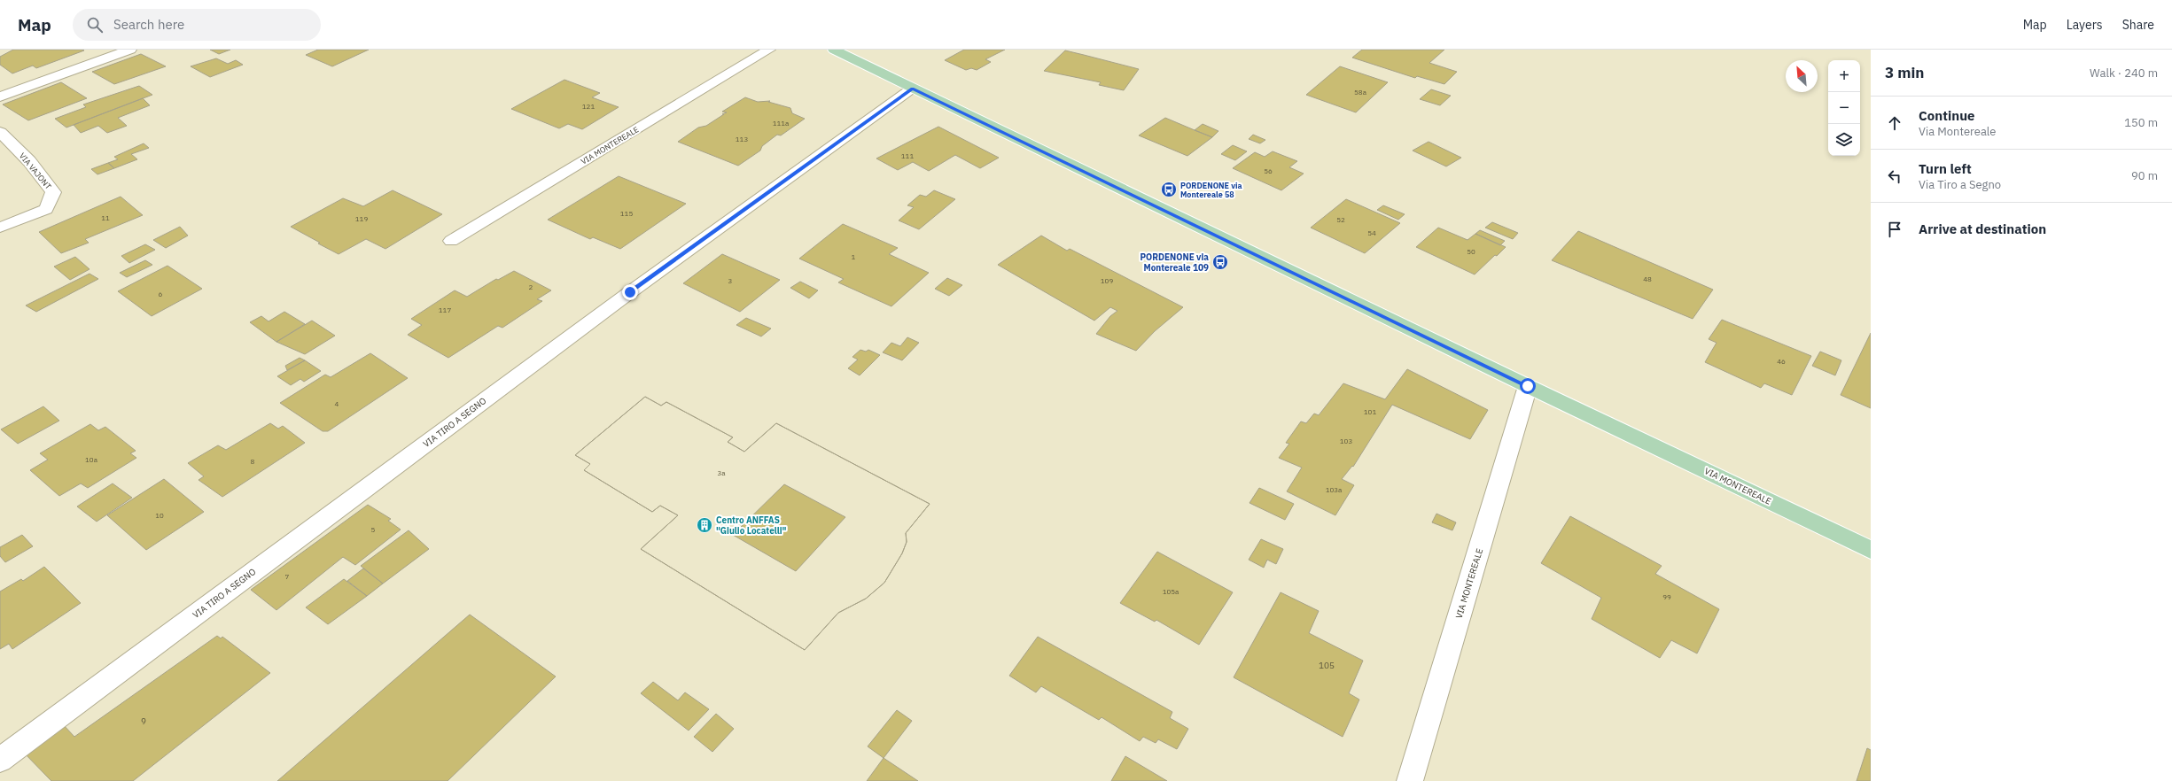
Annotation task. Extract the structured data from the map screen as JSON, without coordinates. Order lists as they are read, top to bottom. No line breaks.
{"streets":{"main road":["VIA MONTEREALE"],"street":["VIA VAJONT","VIA TIRO A SEGNO"]},"crossings":[["VIA MONTEREALE","VIA TIRO A SEGNO"]],"places":{"bus stop":["PORDENONE via Montereale 58","PORDENONE via Montereale 109"],"building":["Centro ANFFAS \"Giulio Locatelli\""]},"house_numbers":["58a","121","111a","113","111","56","115","11","119","52","54","50","1","48","3","109","2","6","117","46","4","101","103","10a","8","3a","103a","10","5","7","105a","99","105","9"],"north":"top left","page":{"header":"Map","search":"Search here","nav":["Map","Layers","Share"],"heading":["3 min","Walk · 240 m"],"map_buttons":["+","−"],"list":[["Continue","Via Montereale","150 m"],["Turn left","Via Tiro a Segno","90 m"],"Arrive at destination"]}}
